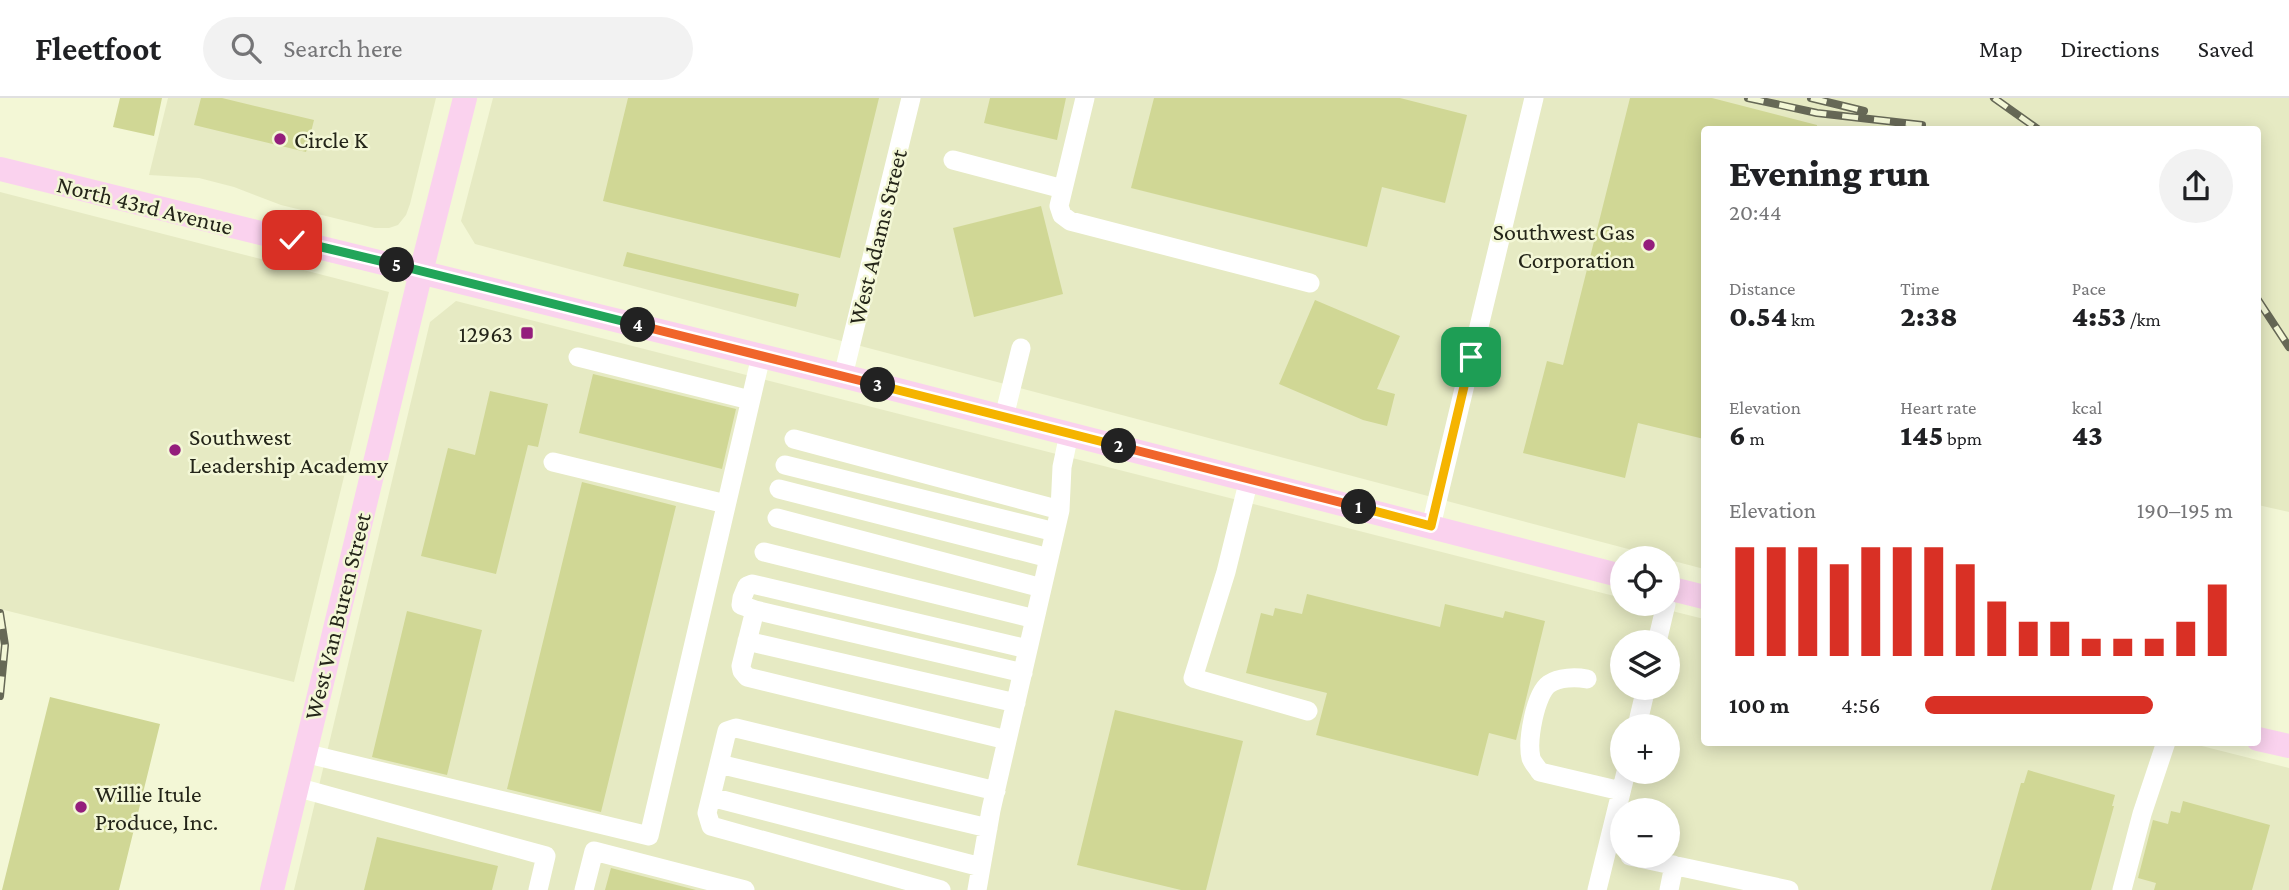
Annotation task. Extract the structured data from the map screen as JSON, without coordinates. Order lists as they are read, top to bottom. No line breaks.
{"streets":{"main road":["North 43rd Avenue","West Van Buren Street"],"street":["West Adams Street"]},"crossings":[["North 43rd Avenue","West Adams Street"],["North 43rd Avenue","West Van Buren Street"]],"places":{"other":["Circle K","Southwest Gas Corporation","Southwest Leadership Academy","Willie Itule Produce, Inc."],"transit":["12963"]},"page":{"header":"Fleetfoot","search":"Search here","nav":["Map","Directions","Saved"],"heading":["Evening run","20:44"],"stats":[["Distance","0.54 km"],["Time","2:38"],["Pace","4:53 /km"],["Elevation","6 m"],["Heart rate","145 bpm"],["kcal","43"]],"pins":["5","4","3","2","1"],"chart":["Elevation","190–195 m"],"map_buttons":["+","−"],"list":[{"name":"100 m","note":"4:56"}]}}
